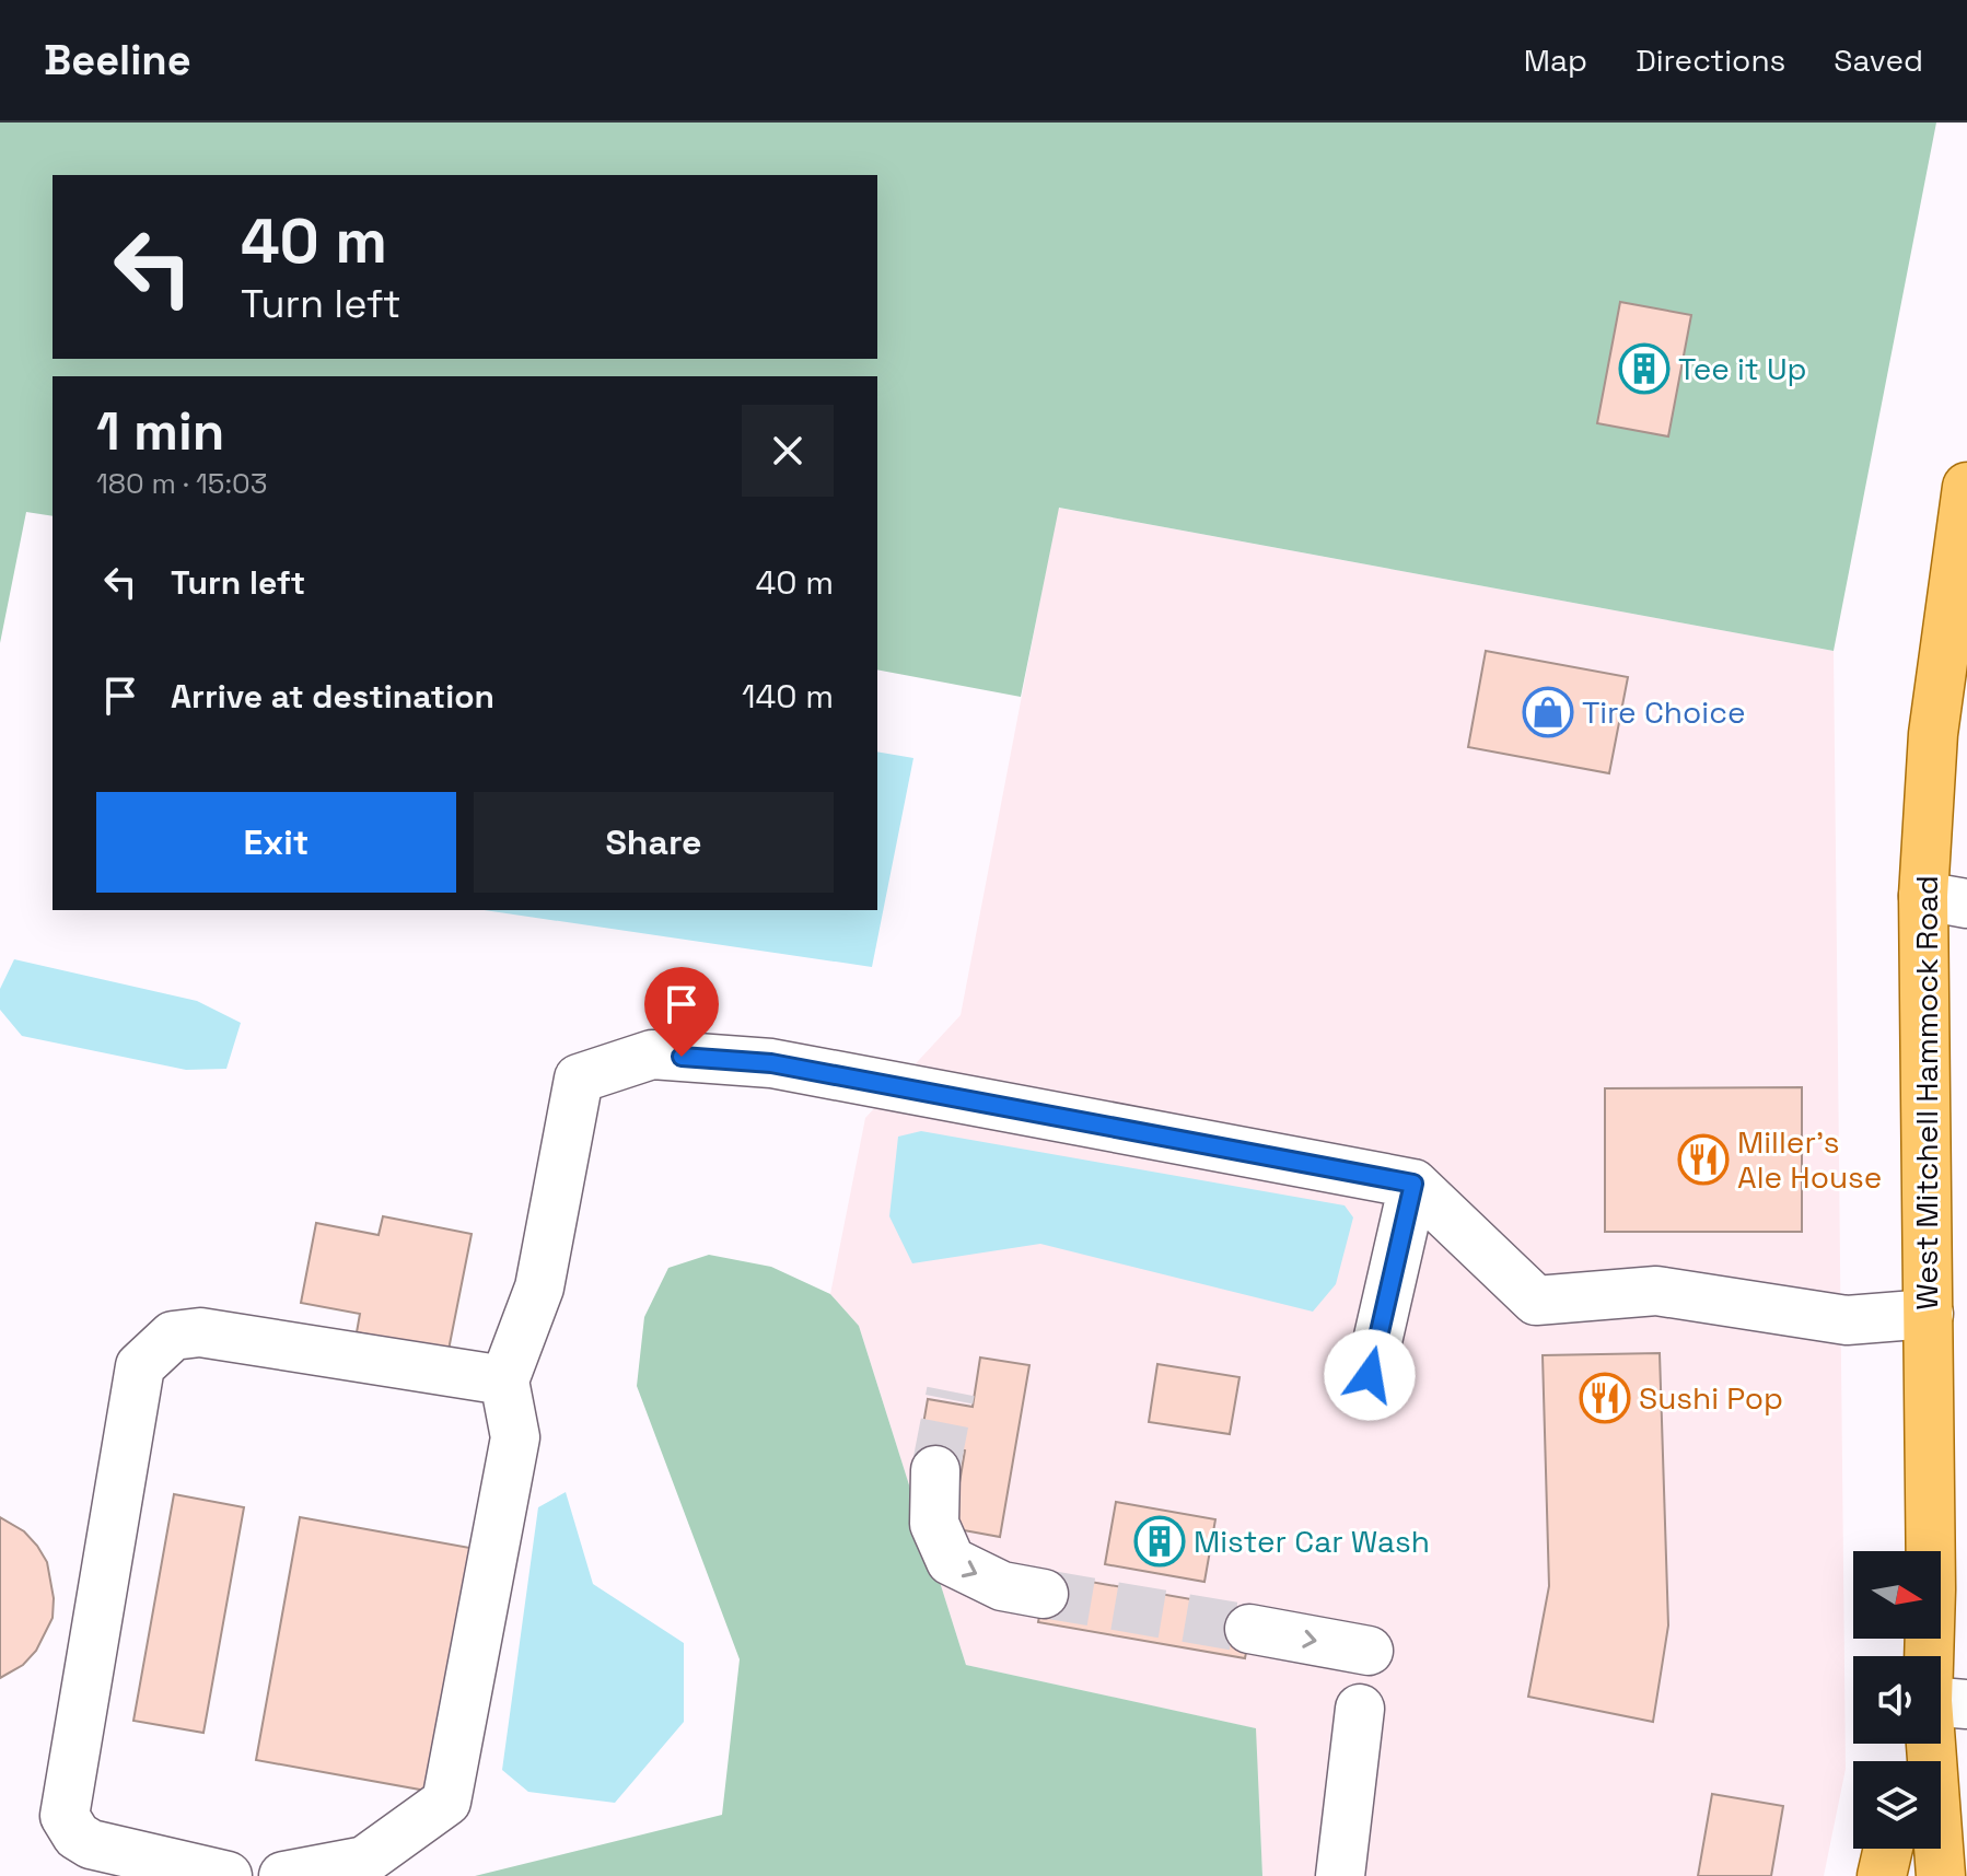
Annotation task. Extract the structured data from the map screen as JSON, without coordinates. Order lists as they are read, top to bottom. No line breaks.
{"streets":{"main road":["West Mitchell Hammock Road"]},"places":{"building":["Tee it Up","Mister Car Wash"],"shop":["Tire Choice"],"restaurant":["Miller's Ale House","Sushi Pop"]},"north":"right","page":{"header":"Beeline","nav":["Map","Directions","Saved"],"turn":["40 m","Turn left"],"heading":["1 min","180 m · 15:03"],"list":[{"name":"Turn left","value":"40 m"},{"name":"Arrive at destination","value":"140 m"}],"buttons":["Exit","Share"]}}
